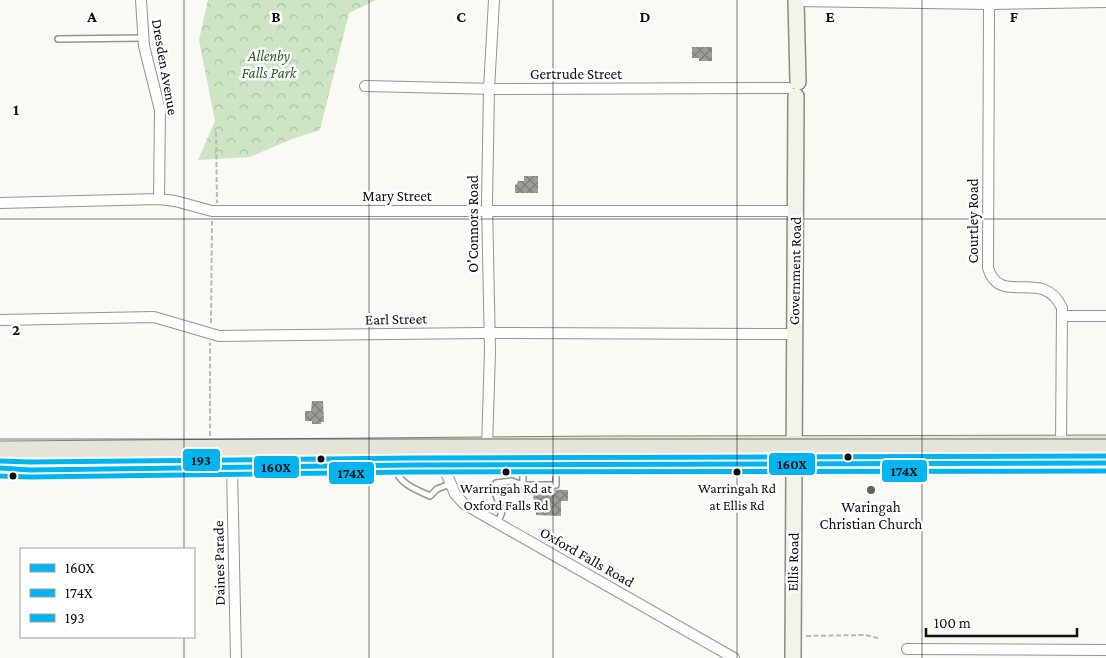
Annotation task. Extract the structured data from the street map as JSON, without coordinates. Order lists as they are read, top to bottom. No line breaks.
{"streets":{"street":["Dresden Avenue","Gertrude Street","Mary Street","Courtley Road","O'Connors Road","Government Road","Earl Street","Oxford Falls Road","Ellis Road","Daines Parade"]},"crossings":[["Dresden Avenue","Mary Street"],["Gertrude Street","O'Connors Road"],["Gertrude Street","Government Road"],["Mary Street","O'Connors Road"],["Mary Street","Government Road"],["O'Connors Road","Earl Street"],["Government Road","Earl Street"],["Government Road","Ellis Road"]],"parks":["Allenby Falls Park"],"places":["Warringah Rd at Oxford Falls Rd","Warringah Rd at Ellis Rd","Waringah Christian Church"],"lines":["transit line 193","transit line 160X","transit line 174X"],"legend":["160X","174X","193"],"scale_bar":"100 m","grid":{"columns":["A","B","C","D","E","F"],"rows":["1","2"]}}
